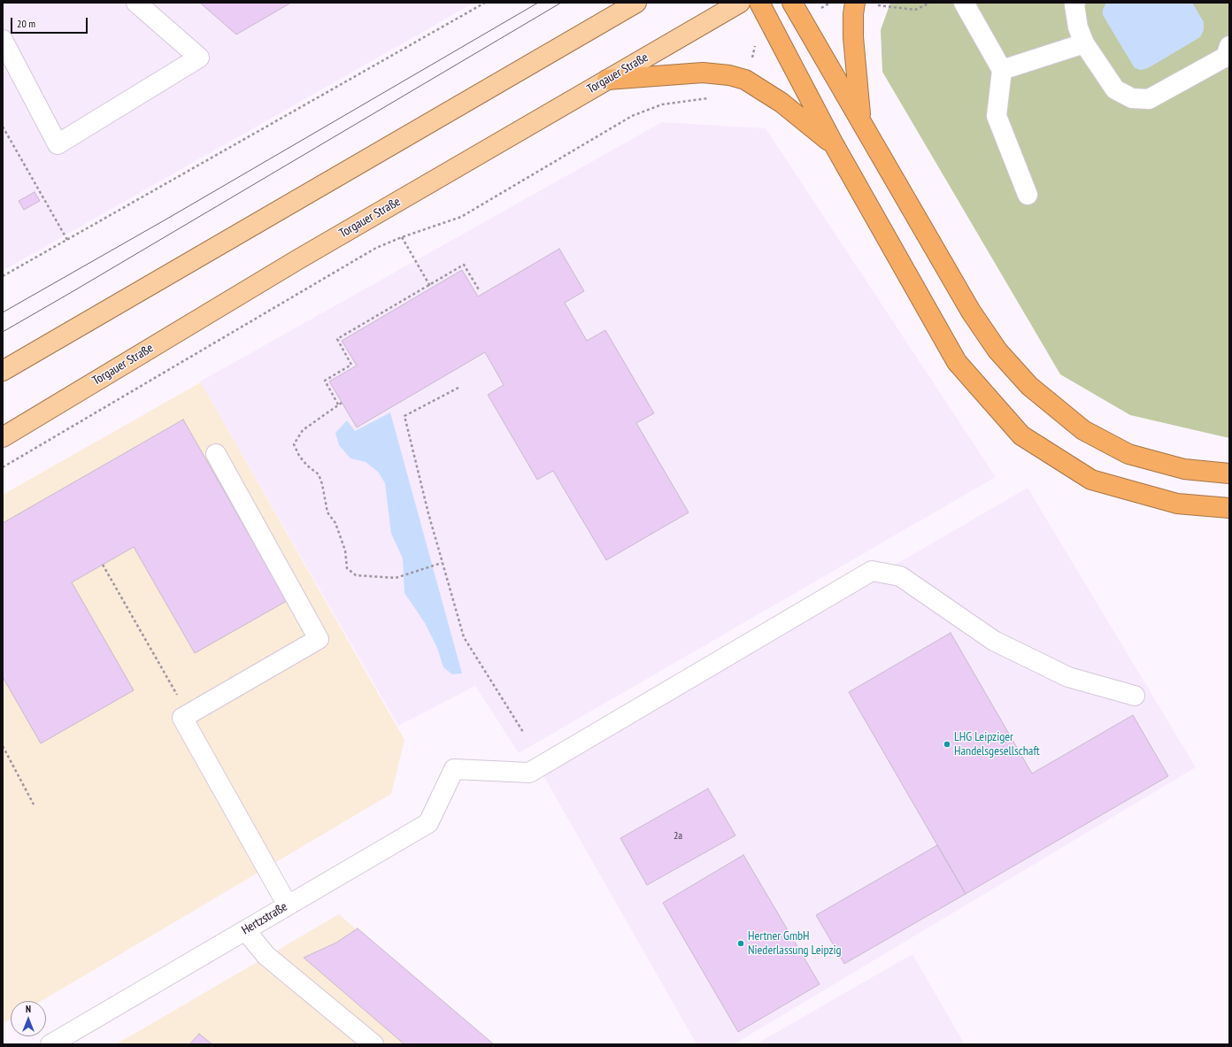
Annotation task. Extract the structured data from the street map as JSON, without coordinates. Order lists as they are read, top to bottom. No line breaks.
{"streets":{"main road":["Torgauer Straße"],"street":["Hertzstraße"]},"places":["LHG Leipziger Handelsgesellschaft","Hertner GmbH Niederlassung Leipzig"],"house_numbers":["2a"],"scale_bar":"20 m","north":"top"}
